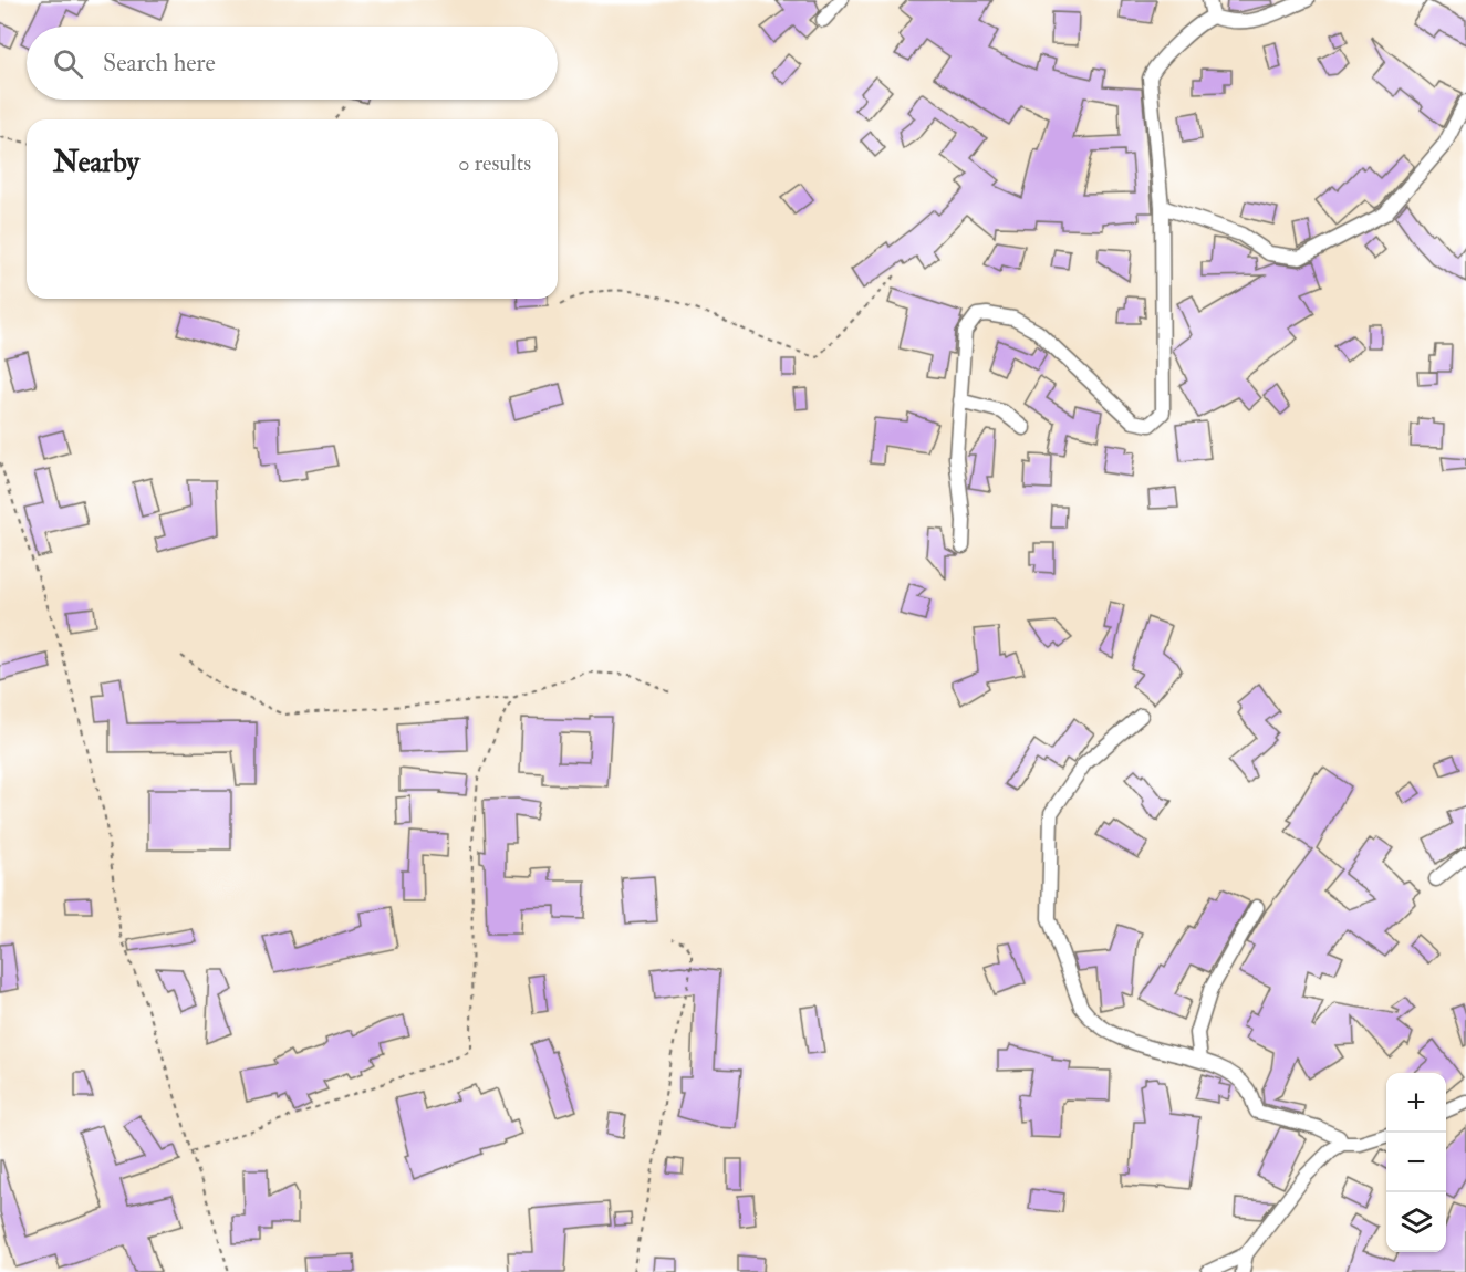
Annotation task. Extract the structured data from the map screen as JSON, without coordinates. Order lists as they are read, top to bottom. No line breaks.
{"page":{"search":"Search here","heading":["Nearby","0 results"],"map_buttons":["+","−"]}}
